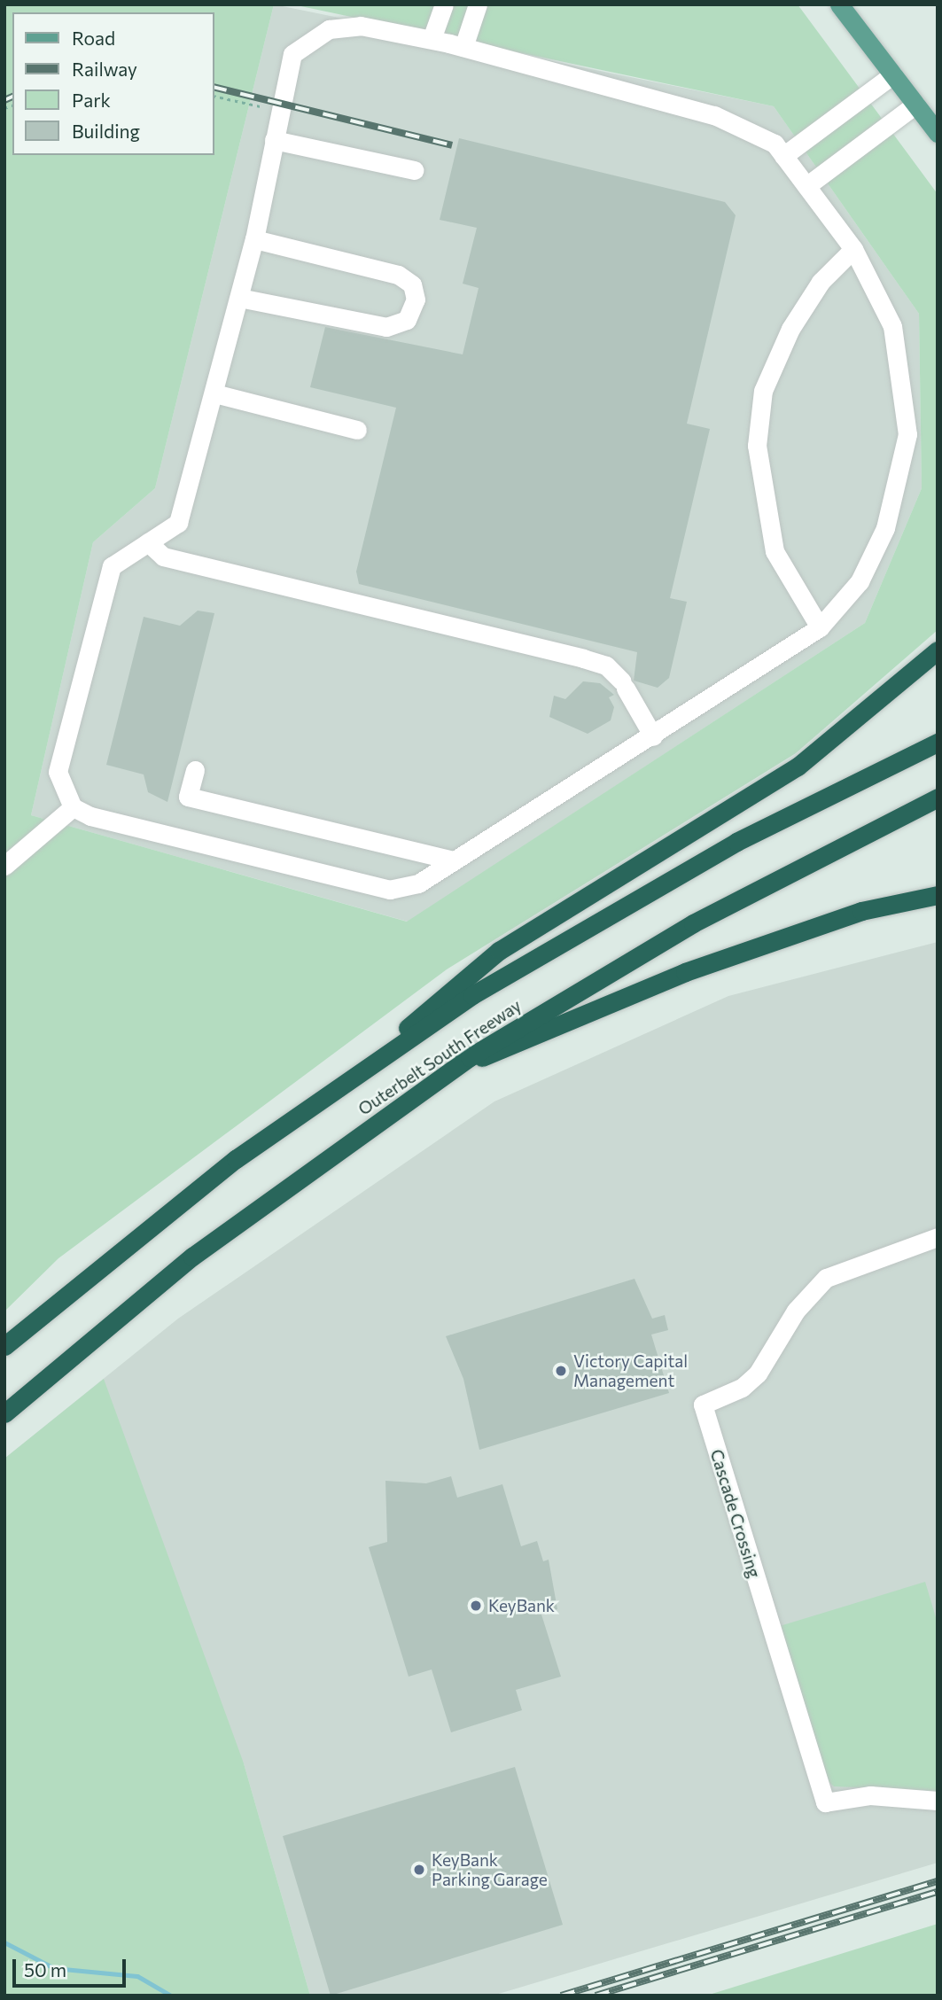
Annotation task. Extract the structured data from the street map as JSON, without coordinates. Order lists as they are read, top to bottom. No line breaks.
{"streets":{"highway":["Outerbelt South Freeway"],"lane":["Cascade Crossing"]},"places":["Victory Capital Management","KeyBank","KeyBank Parking Garage"],"legend":["Road","Railway","Park","Building"],"scale_bar":"50 m"}
